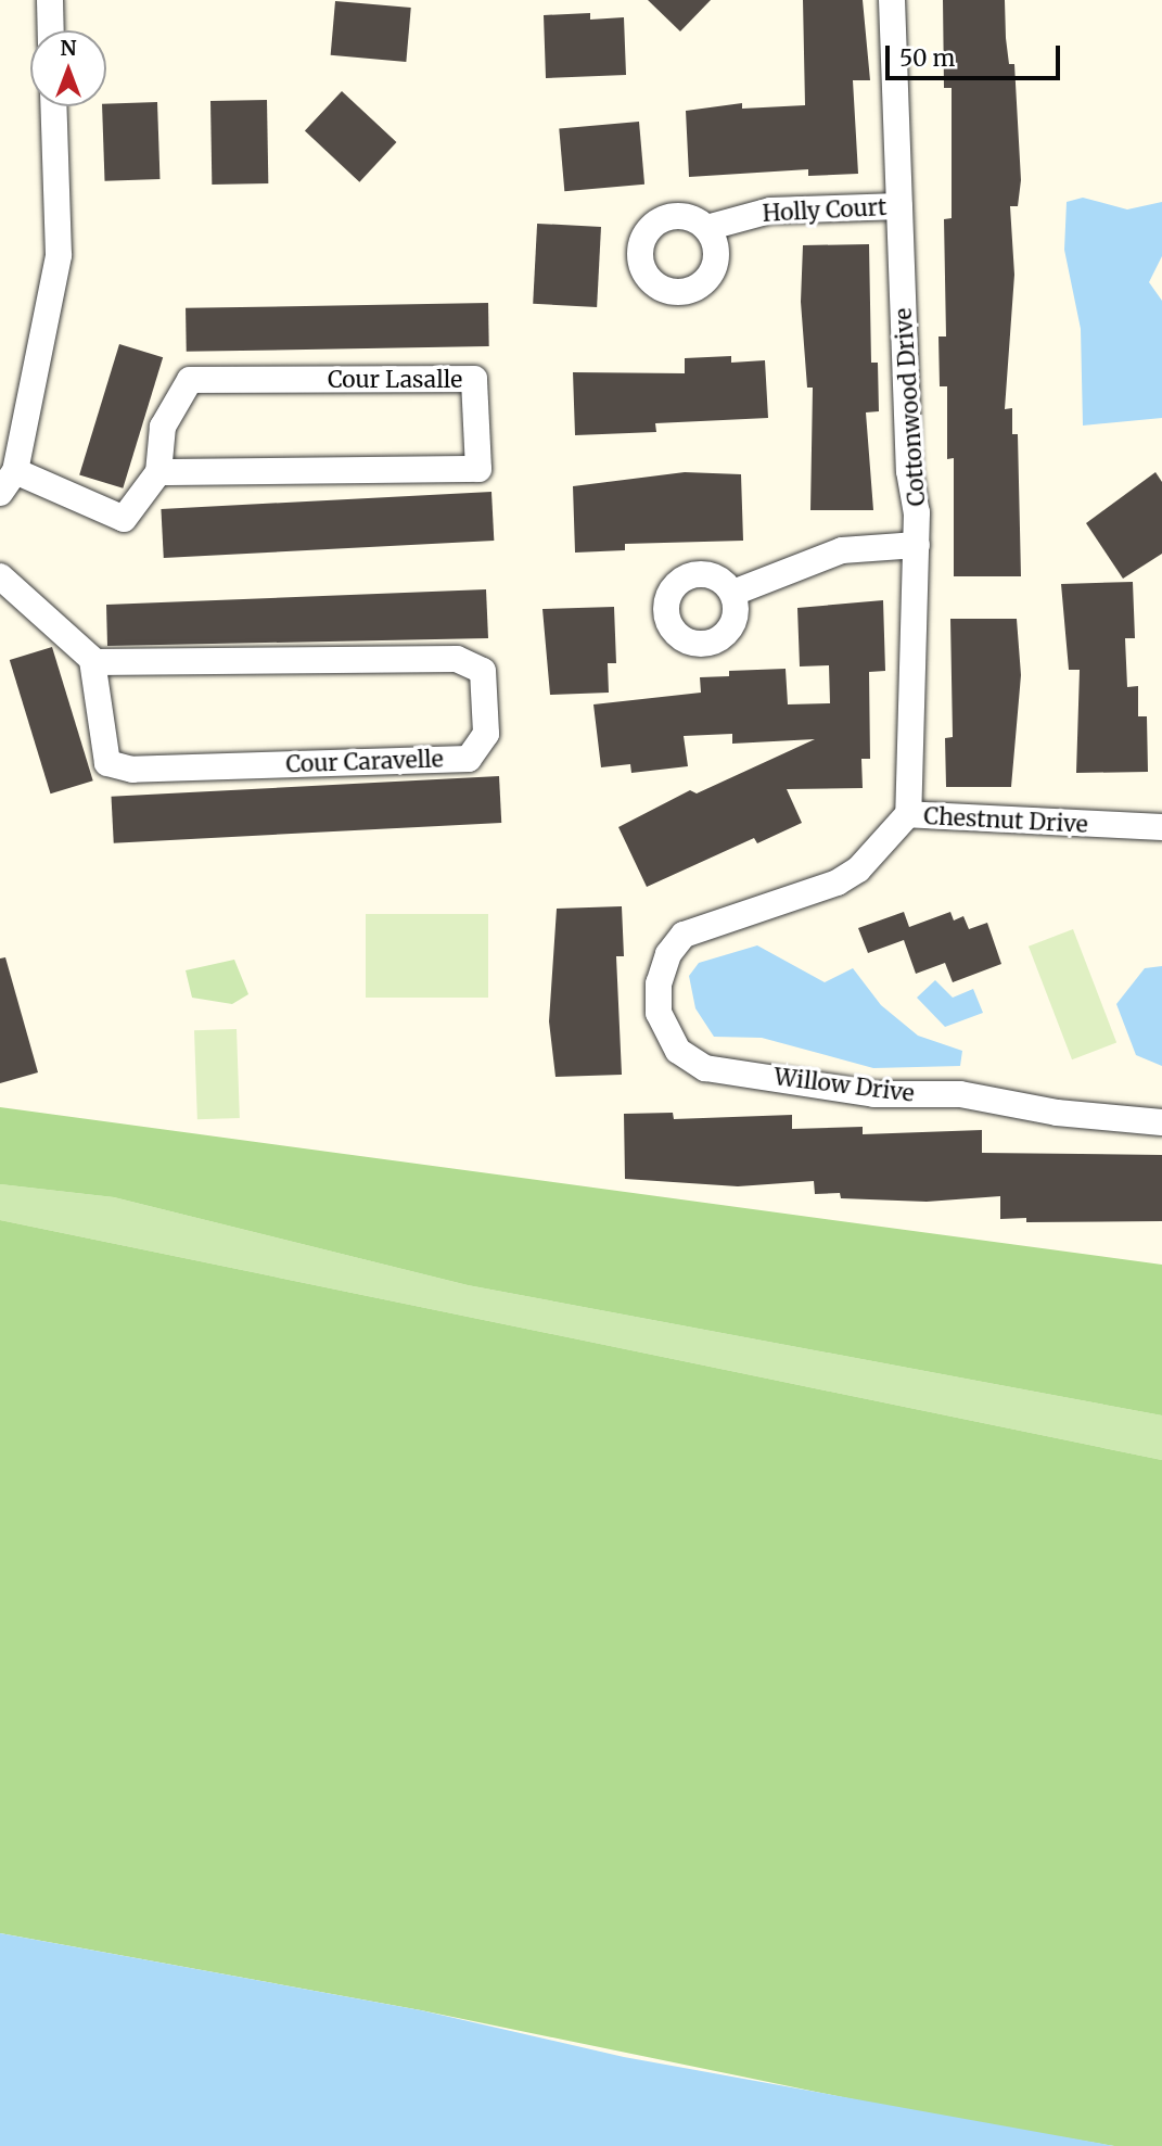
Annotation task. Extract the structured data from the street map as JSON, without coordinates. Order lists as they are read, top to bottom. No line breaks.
{"streets":{"street":["Holly Court","Cour Lasalle","Cottonwood Drive","Cour Caravelle","Chestnut Drive","Willow Drive"]},"crossings":[["Holly Court","Cottonwood Drive"],["Cottonwood Drive","Chestnut Drive"],["Chestnut Drive","Willow Drive"]],"scale_bar":"50 m","north":"top"}
